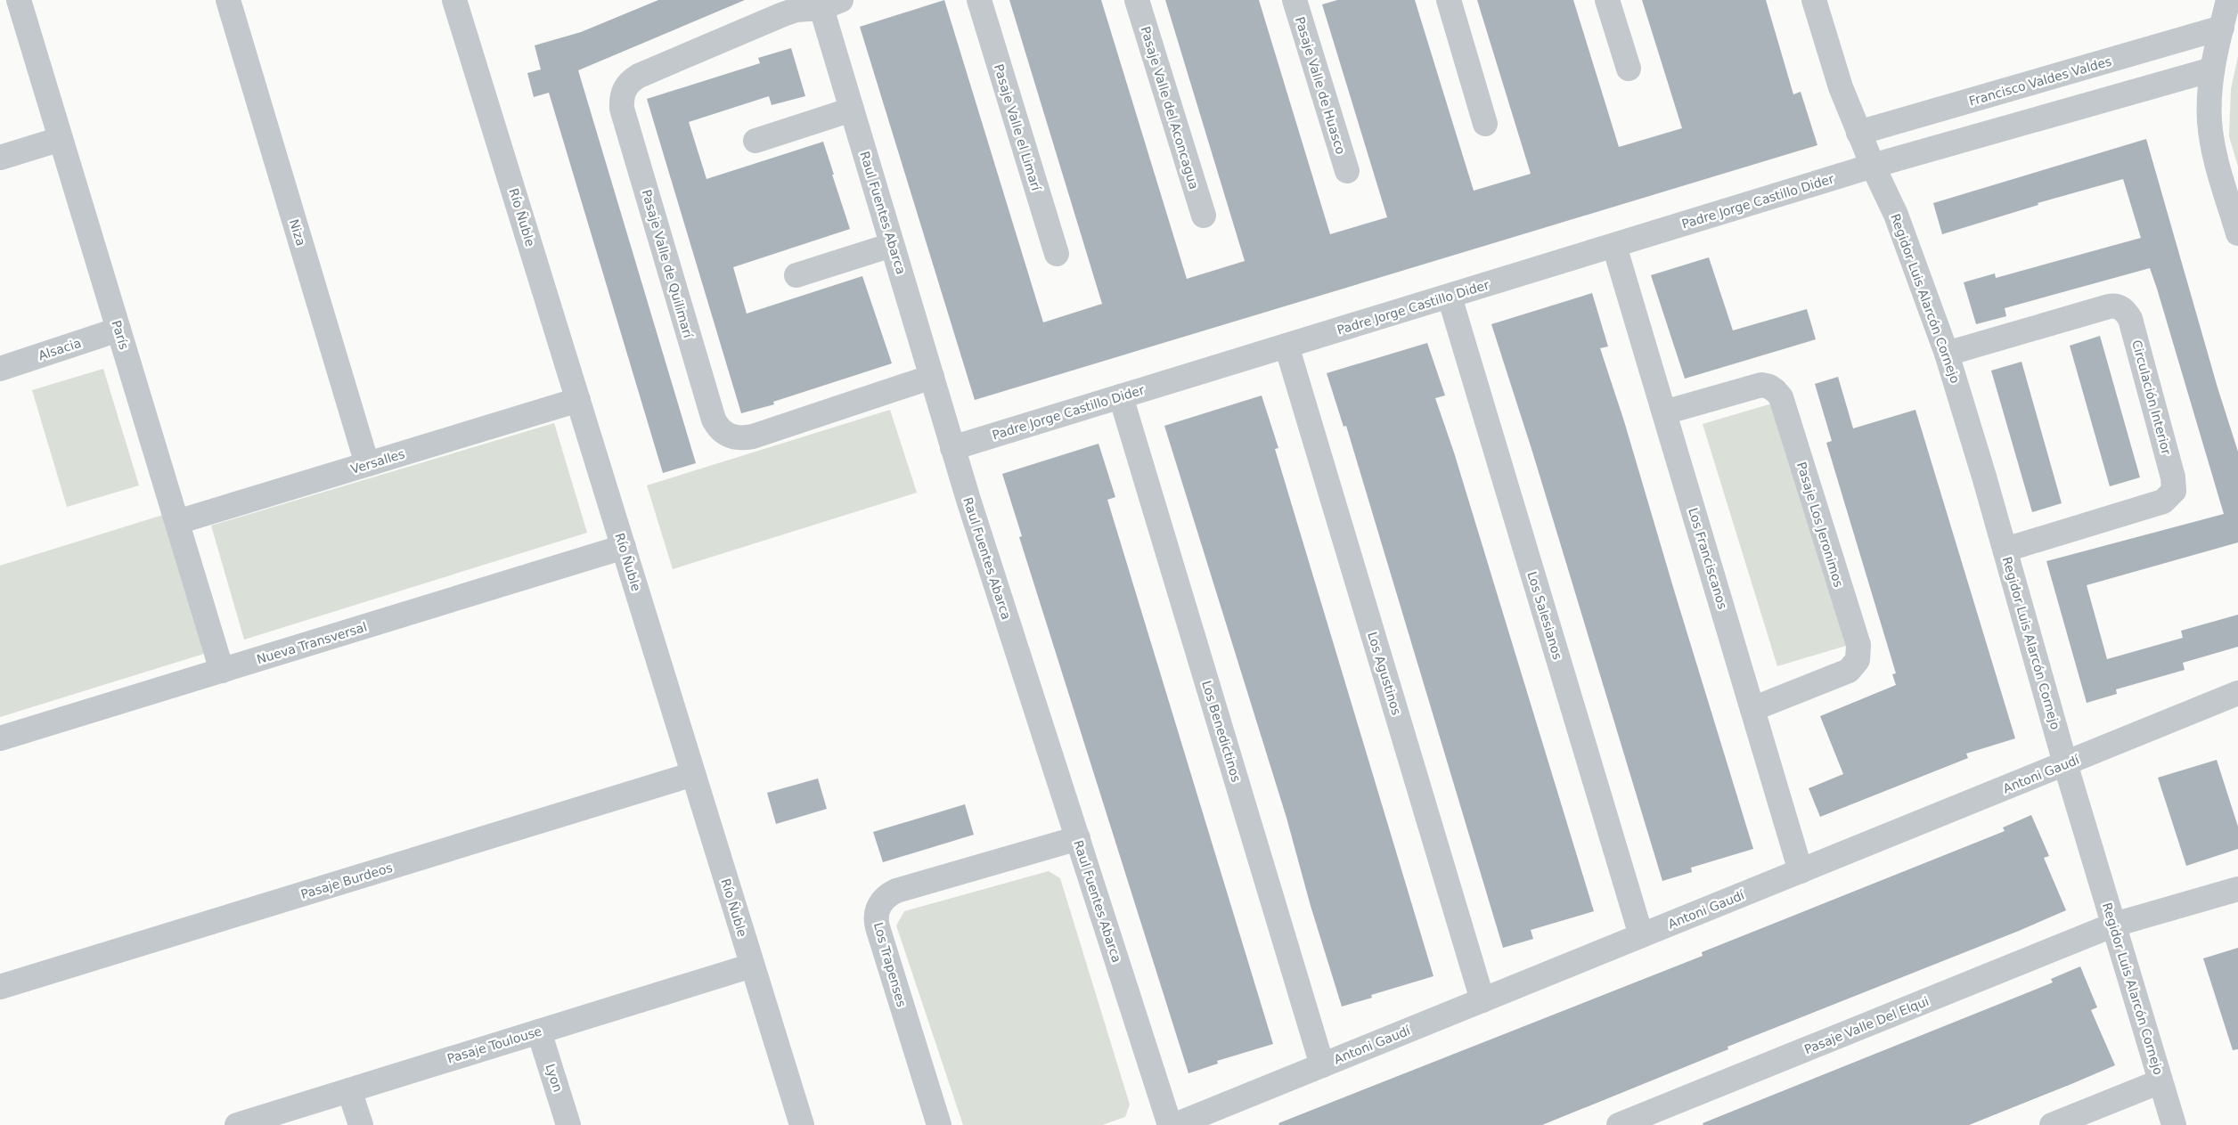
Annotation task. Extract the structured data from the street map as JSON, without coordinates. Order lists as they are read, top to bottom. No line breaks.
{"streets":{"street":["Francisco Valdes Valdes","Pasaje Valle de Huasco","Pasaje Valle del Aconcagua","Pasaje Valle el Limarí","Padre Jorge Castillo Dider","Raul Fuentes Abarca","Río Ñuble","Niza","Pasaje Valle de Quilimarí","Regidor Luis Alarcón Cornejo","París","Alsacia","Circulación Interior","Versalles","Pasaje Los Jeronimos","Los Franciscanos","Los Salesianos","Nueva Transversal","Los Agustinos","Los Benedictinos","Antoni Gaudí","Pasaje Burdeos","Los Trapenses","Pasaje Valle Del Elqui","Pasaje Toulouse","Lyon"]},"crossings":[["Padre Jorge Castillo Dider","Raul Fuentes Abarca"],["Padre Jorge Castillo Dider","Regidor Luis Alarcón Cornejo"],["Padre Jorge Castillo Dider","Los Franciscanos"],["Padre Jorge Castillo Dider","Los Salesianos"],["Padre Jorge Castillo Dider","Los Agustinos"],["Padre Jorge Castillo Dider","Los Benedictinos"],["Raul Fuentes Abarca","Pasaje Valle de Quilimarí"],["Raul Fuentes Abarca","Los Trapenses"],["Río Ñuble","Versalles"],["Río Ñuble","Nueva Transversal"],["Río Ñuble","Pasaje Burdeos"],["Río Ñuble","Pasaje Toulouse"],["Niza","Versalles"],["Regidor Luis Alarcón Cornejo","Circulación Interior"],["Regidor Luis Alarcón Cornejo","Antoni Gaudí"],["Regidor Luis Alarcón Cornejo","Pasaje Valle Del Elqui"],["París","Alsacia"],["París","Versalles"],["París","Nueva Transversal"],["Pasaje Los Jeronimos","Los Franciscanos"],["Los Franciscanos","Antoni Gaudí"],["Los Salesianos","Antoni Gaudí"],["Los Agustinos","Antoni Gaudí"],["Los Benedictinos","Antoni Gaudí"],["Pasaje Toulouse","Lyon"]]}
